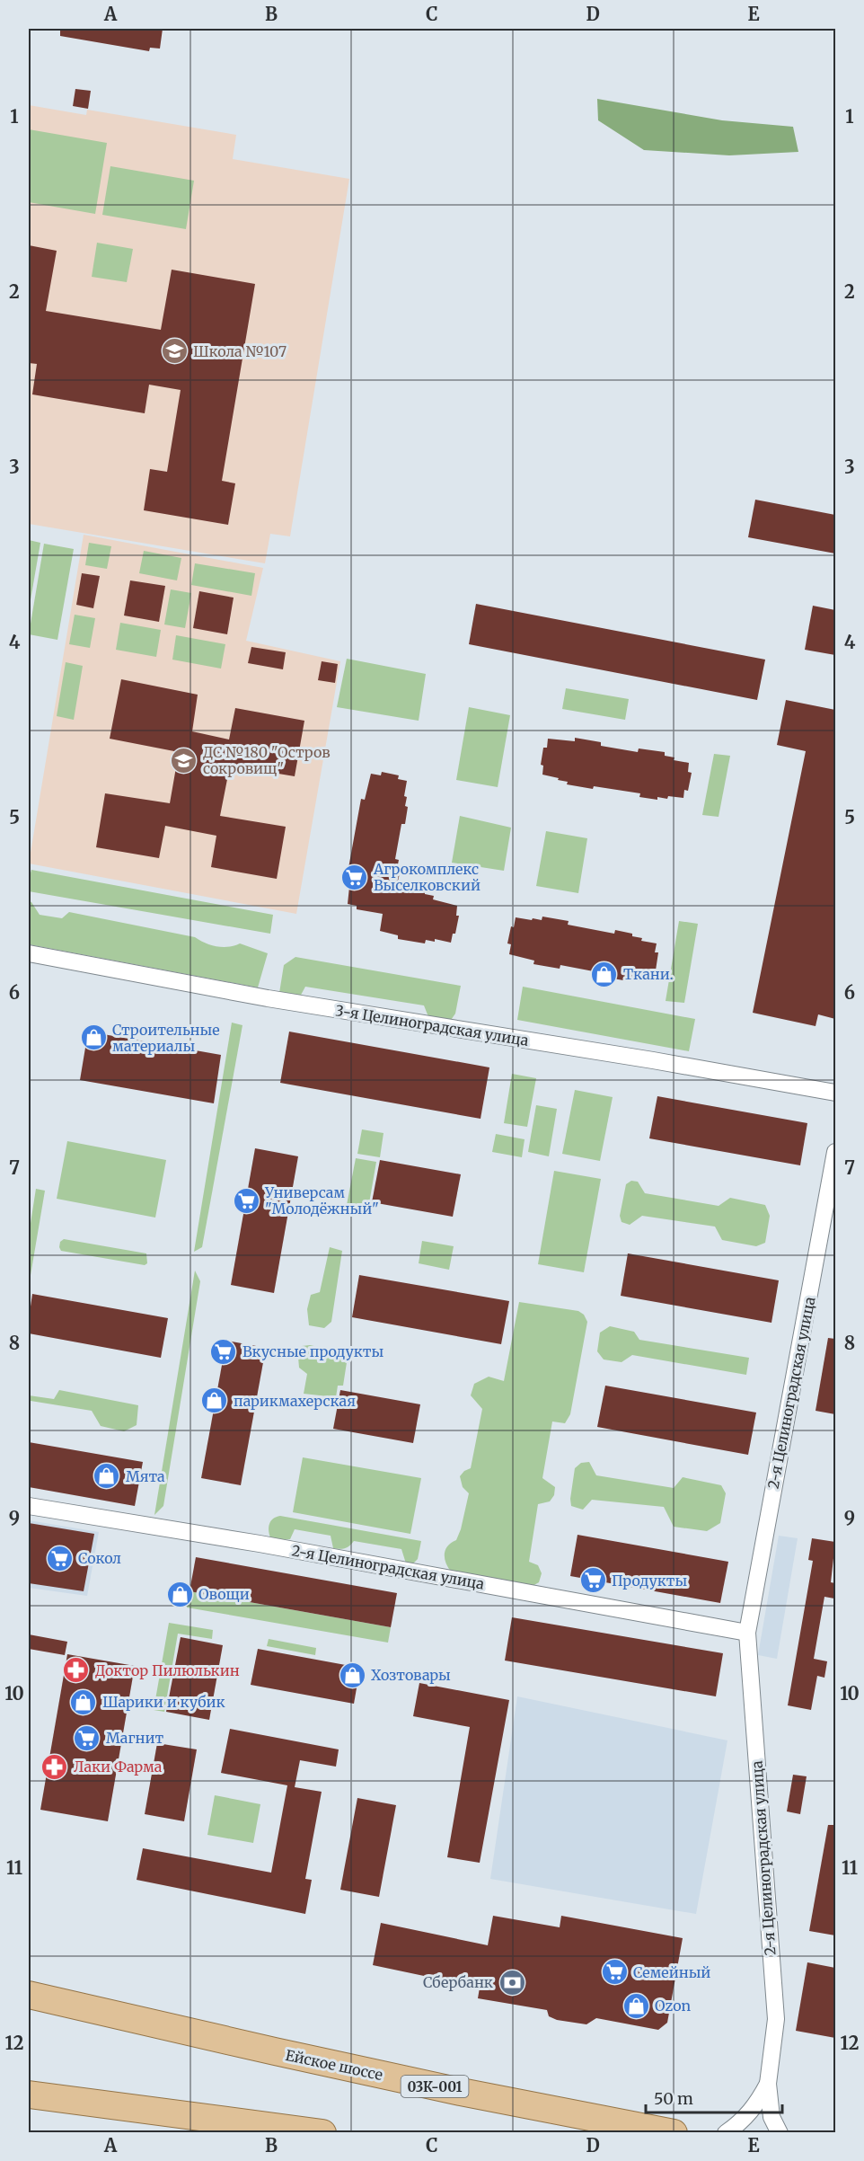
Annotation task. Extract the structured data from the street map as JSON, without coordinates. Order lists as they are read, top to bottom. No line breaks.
{"streets":{"main road":["Ейское шоссе","03К-001"],"street":["3-я Целиноградская улица","2-я Целиноградская улица"]},"crossings":[["Ейское шоссе","03К-001"]],"places":{"school or university":["Школа №107","ДС №180 \"Остров сокровищ\""],"supermarket":["Агрокомплекс Выселковский","Универсам \"Молодёжный\"","Вкусные продукты","Сокол","Продукты","Магнит","Семейный"],"shop":["Ткани.","Строительные материалы","парикмахерская","Мята","Овощи","Хозтовары","Шарики и кубик","Ozon"],"pharmacy":["Доктор Пилюлькин","Лаки Фарма"],"bank":["Сбербанк"]},"scale_bar":"50 m","grid":{"columns":["A","B","C","D","E"],"rows":["1","2","3","4","5","6","7","8","9","10","11","12"]}}
